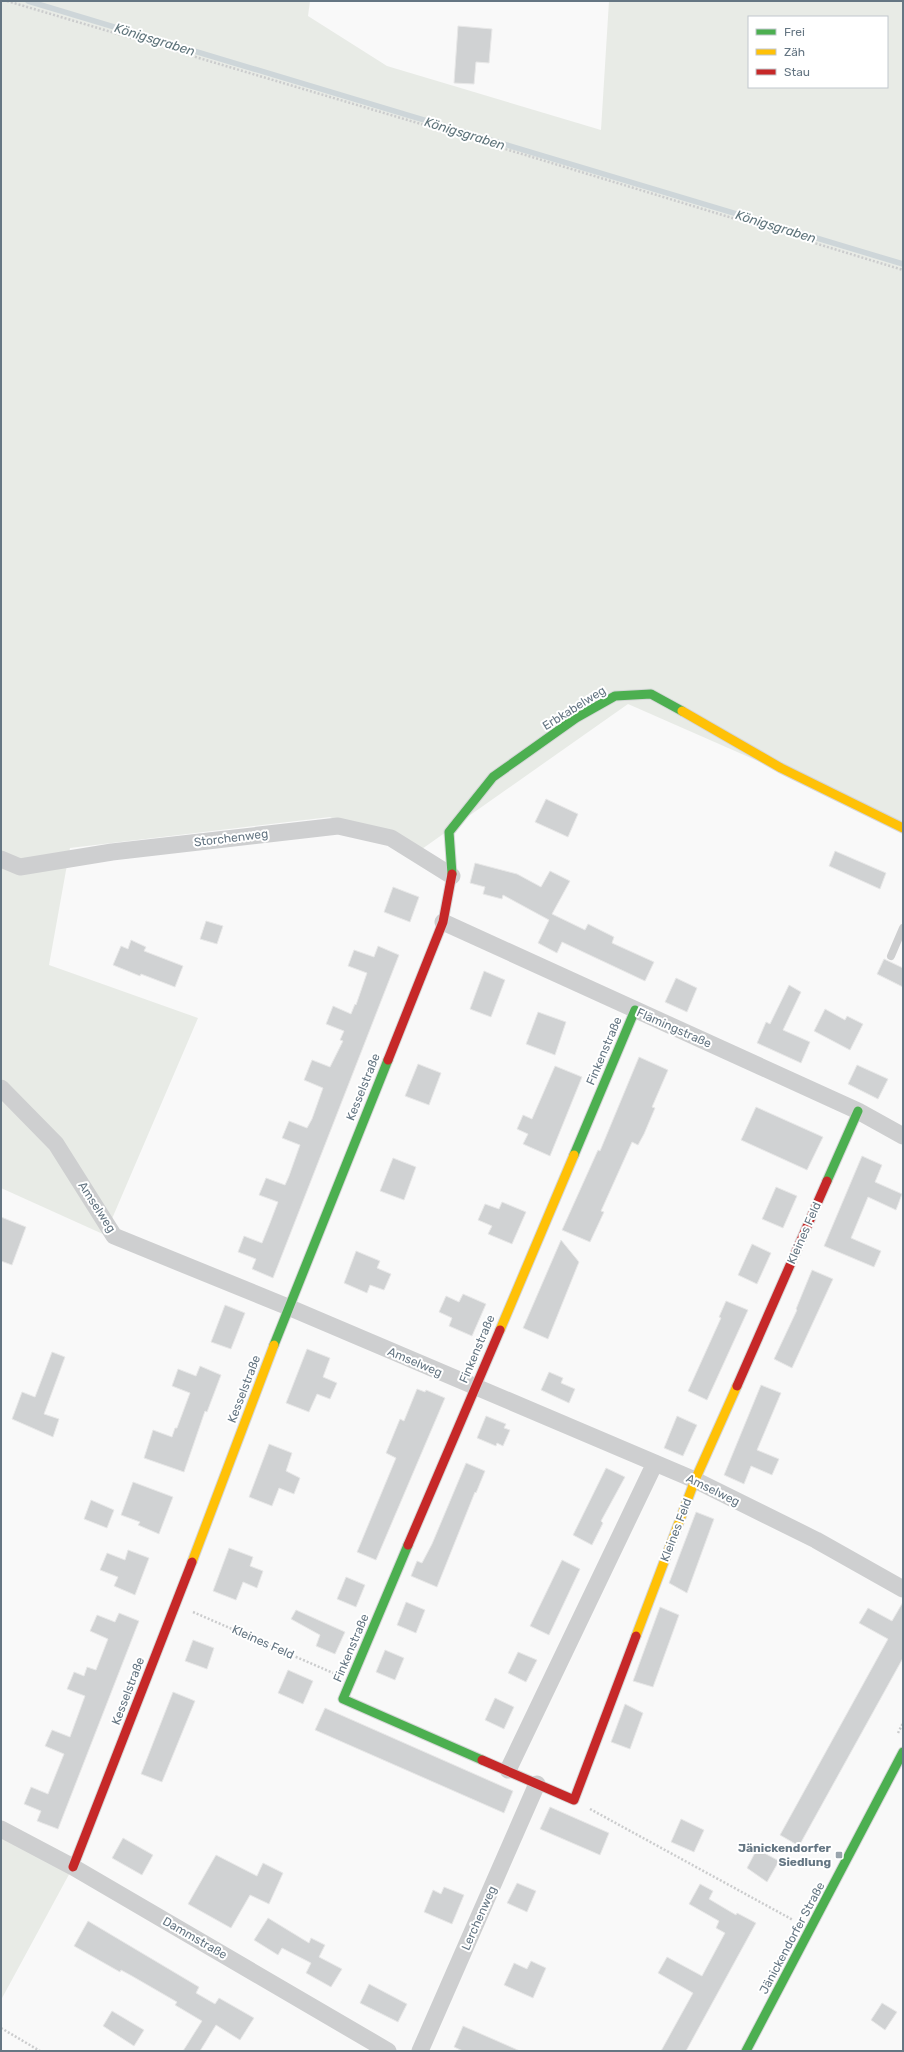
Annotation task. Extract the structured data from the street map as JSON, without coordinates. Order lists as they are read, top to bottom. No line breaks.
{"streets":{"street":["Erbkabelweg","Storchenweg","Flämingstraße","Finkenstraße","Kesselstraße","Amselweg","Kleines Feld","Lerchenweg","Dammstraße","Jänickendorfer Straße"]},"crossings":[["Erbkabelweg","Storchenweg"],["Erbkabelweg","Flämingstraße"],["Erbkabelweg","Kesselstraße"],["Flämingstraße","Finkenstraße"],["Flämingstraße","Kesselstraße"],["Flämingstraße","Kleines Feld"],["Finkenstraße","Amselweg"],["Finkenstraße","Kleines Feld"],["Kesselstraße","Amselweg"],["Kesselstraße","Kleines Feld"],["Kesselstraße","Dammstraße"],["Amselweg","Kleines Feld"]],"water":["Königsgraben"],"places":{"transit":["Jänickendorfer Siedlung"]},"legend":["Frei","Zäh","Stau"]}
